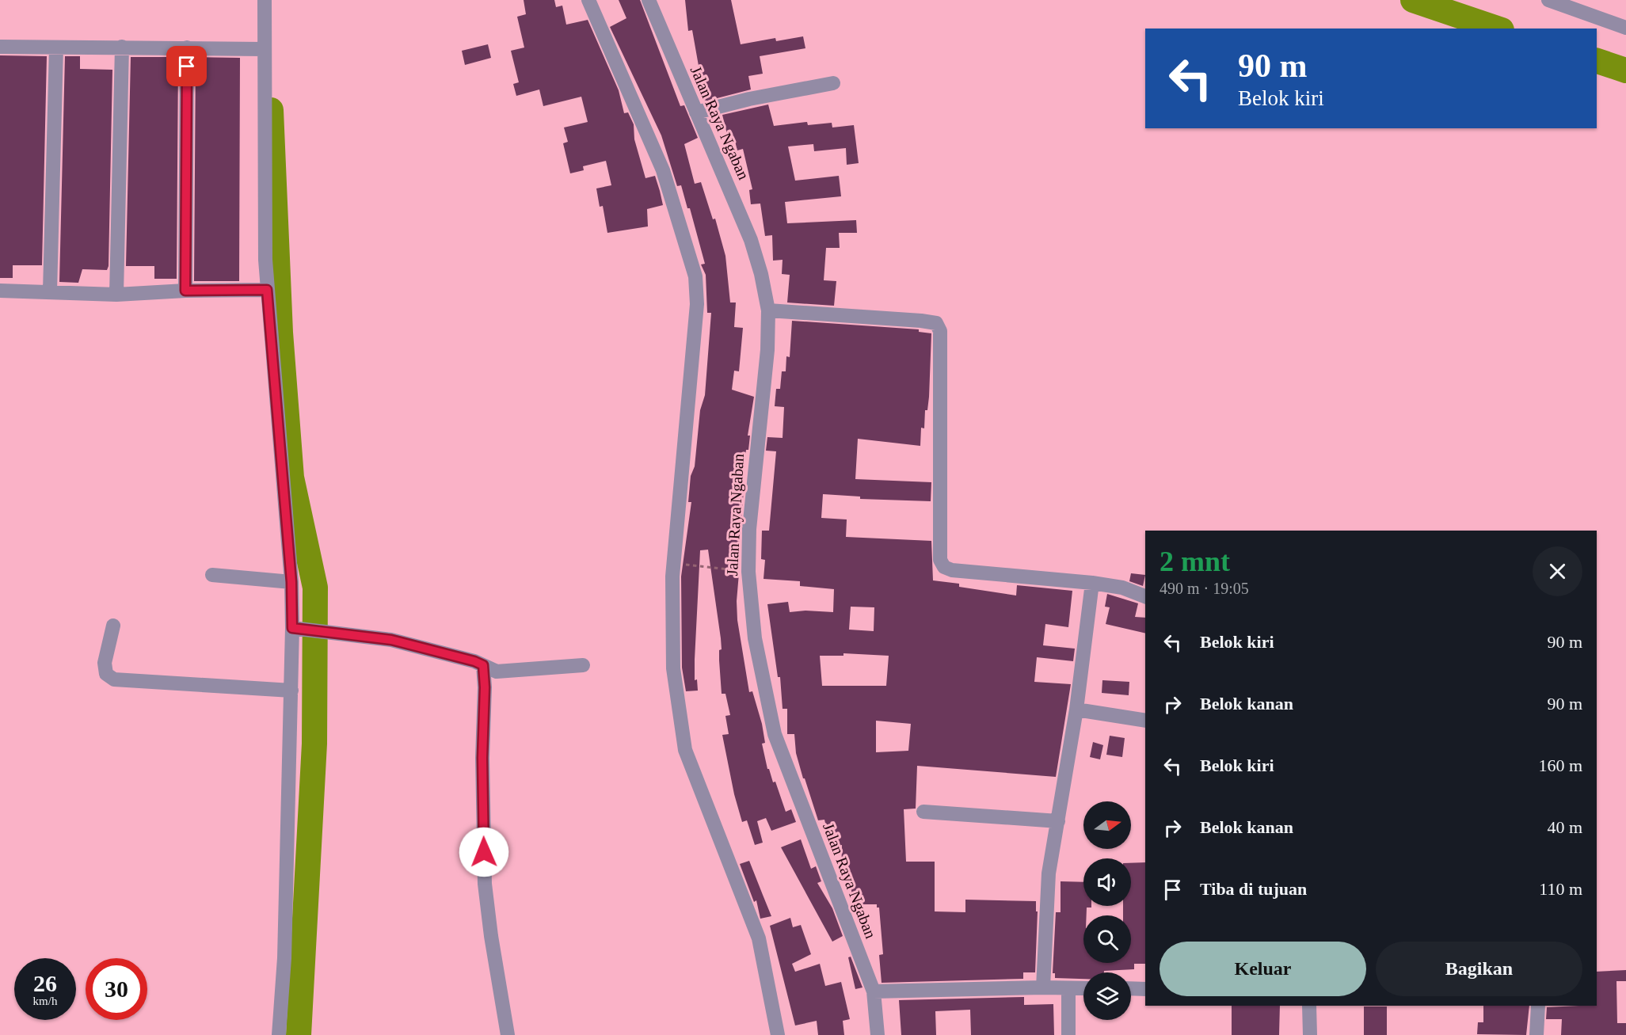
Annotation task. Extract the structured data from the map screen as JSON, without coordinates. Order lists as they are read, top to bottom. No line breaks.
{"streets":{"street":["Jalan Raya Ngaban"]},"north":"right","page":{"turn":["90 m","Belok kiri"],"heading":["2 mnt","490 m · 19:05"],"list":[{"name":"Belok kiri","value":"90 m"},{"name":"Belok kanan","value":"90 m"},{"name":"Belok kiri","value":"160 m"},{"name":"Belok kanan","value":"40 m"},{"name":"Tiba di tujuan","value":"110 m"}],"buttons":["Keluar","Bagikan"],"speed":"26 km/h","limit":"30"}}
